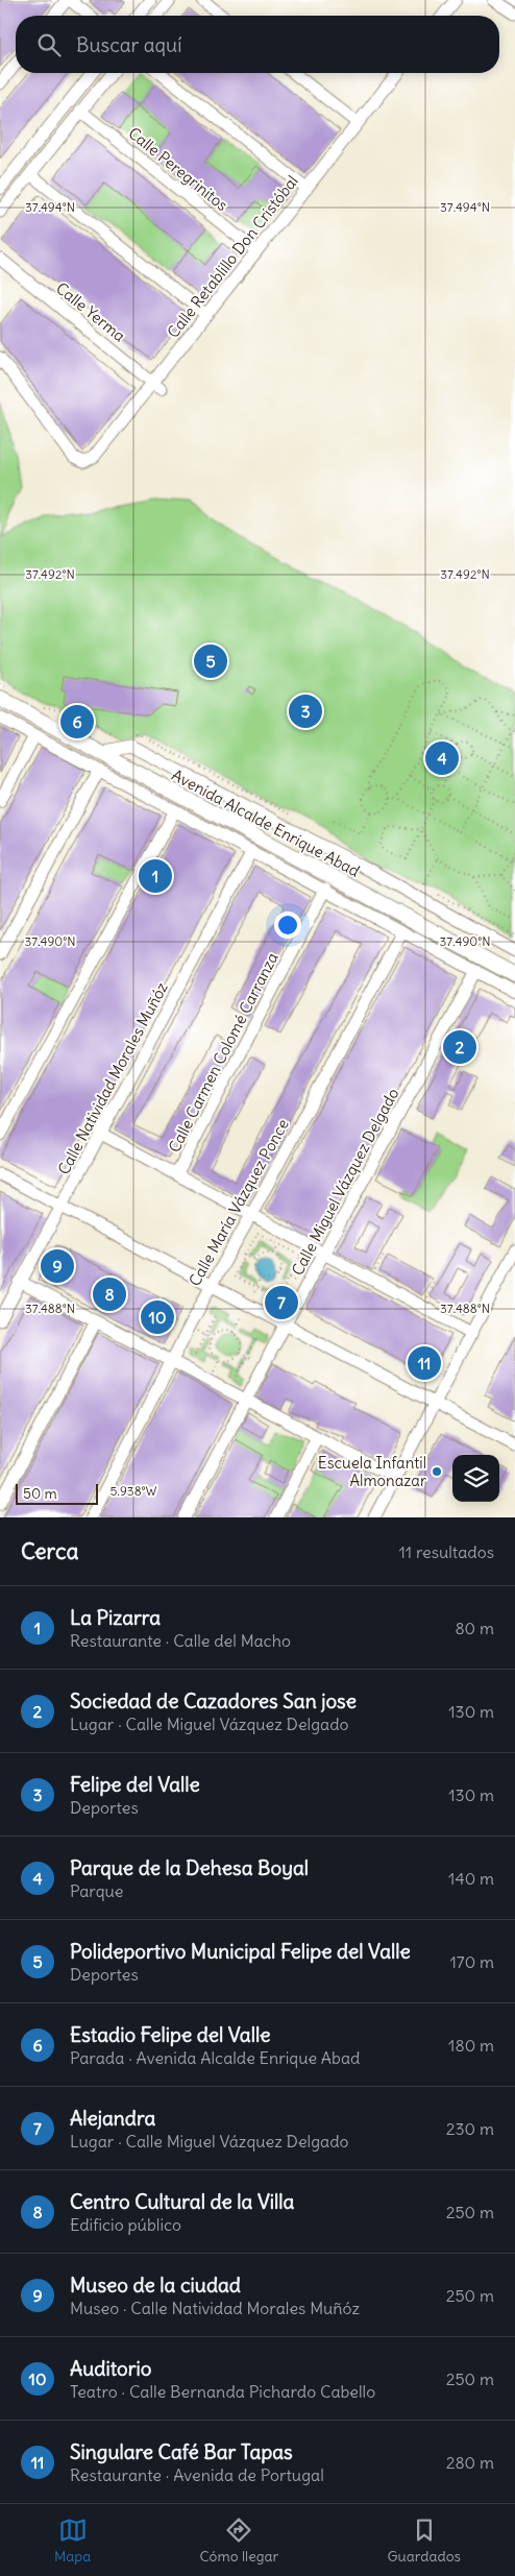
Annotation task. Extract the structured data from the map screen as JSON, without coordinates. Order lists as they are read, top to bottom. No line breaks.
{"streets":{"main road":["Avenida Alcalde Enrique Abad"],"street":["Calle Peregrinitos","Calle Retablillo Don Cristóbal","Calle Yerma","Calle Carmen Colomé Carranza","Calle Natividad Morales Muñóz","Calle Miguel Vázquez Delgado","Calle María Vázquez Ponce"]},"crossings":[["Calle Peregrinitos","Calle Retablillo Don Cristóbal"],["Calle Retablillo Don Cristóbal","Calle Yerma"]],"places":["Escuela Infantil Almonazar"],"scale_bar":"50 m","page":{"search":"Buscar aquí","pins":["5","3","6","4","1","2","9","8","7","10","11"],"scale":"50 m","heading":["Cerca","11 resultados"],"list":[{"mark":"1","name":"La Pizarra","note":"Restaurante · Calle del Macho","value":"80 m"},{"mark":"2","name":"Sociedad de Cazadores San jose","note":"Lugar · Calle Miguel Vázquez Delgado","value":"130 m"},{"mark":"3","name":"Felipe del Valle","note":"Deportes","value":"130 m"},{"mark":"4","name":"Parque de la Dehesa Boyal","note":"Parque","value":"140 m"},{"mark":"5","name":"Polideportivo Municipal Felipe del Valle","note":"Deportes","value":"170 m"},{"mark":"6","name":"Estadio Felipe del Valle","note":"Parada · Avenida Alcalde Enrique Abad","value":"180 m"},{"mark":"7","name":"Alejandra","note":"Lugar · Calle Miguel Vázquez Delgado","value":"230 m"},{"mark":"8","name":"Centro Cultural de la Villa","note":"Edificio público","value":"250 m"},{"mark":"9","name":"Museo de la ciudad","note":"Museo · Calle Natividad Morales Muñóz","value":"250 m"},{"mark":"10","name":"Auditorio","note":"Teatro · Calle Bernanda Pichardo Cabello","value":"250 m"},{"mark":"11","name":"Singulare Café Bar Tapas","note":"Restaurante · Avenida de Portugal","value":"280 m"}],"nav":["Mapa","Cómo llegar","Guardados"]},"coordinates":["37.494°N","37.492°N","37.490°N","37.488°N","5.938°W"]}
